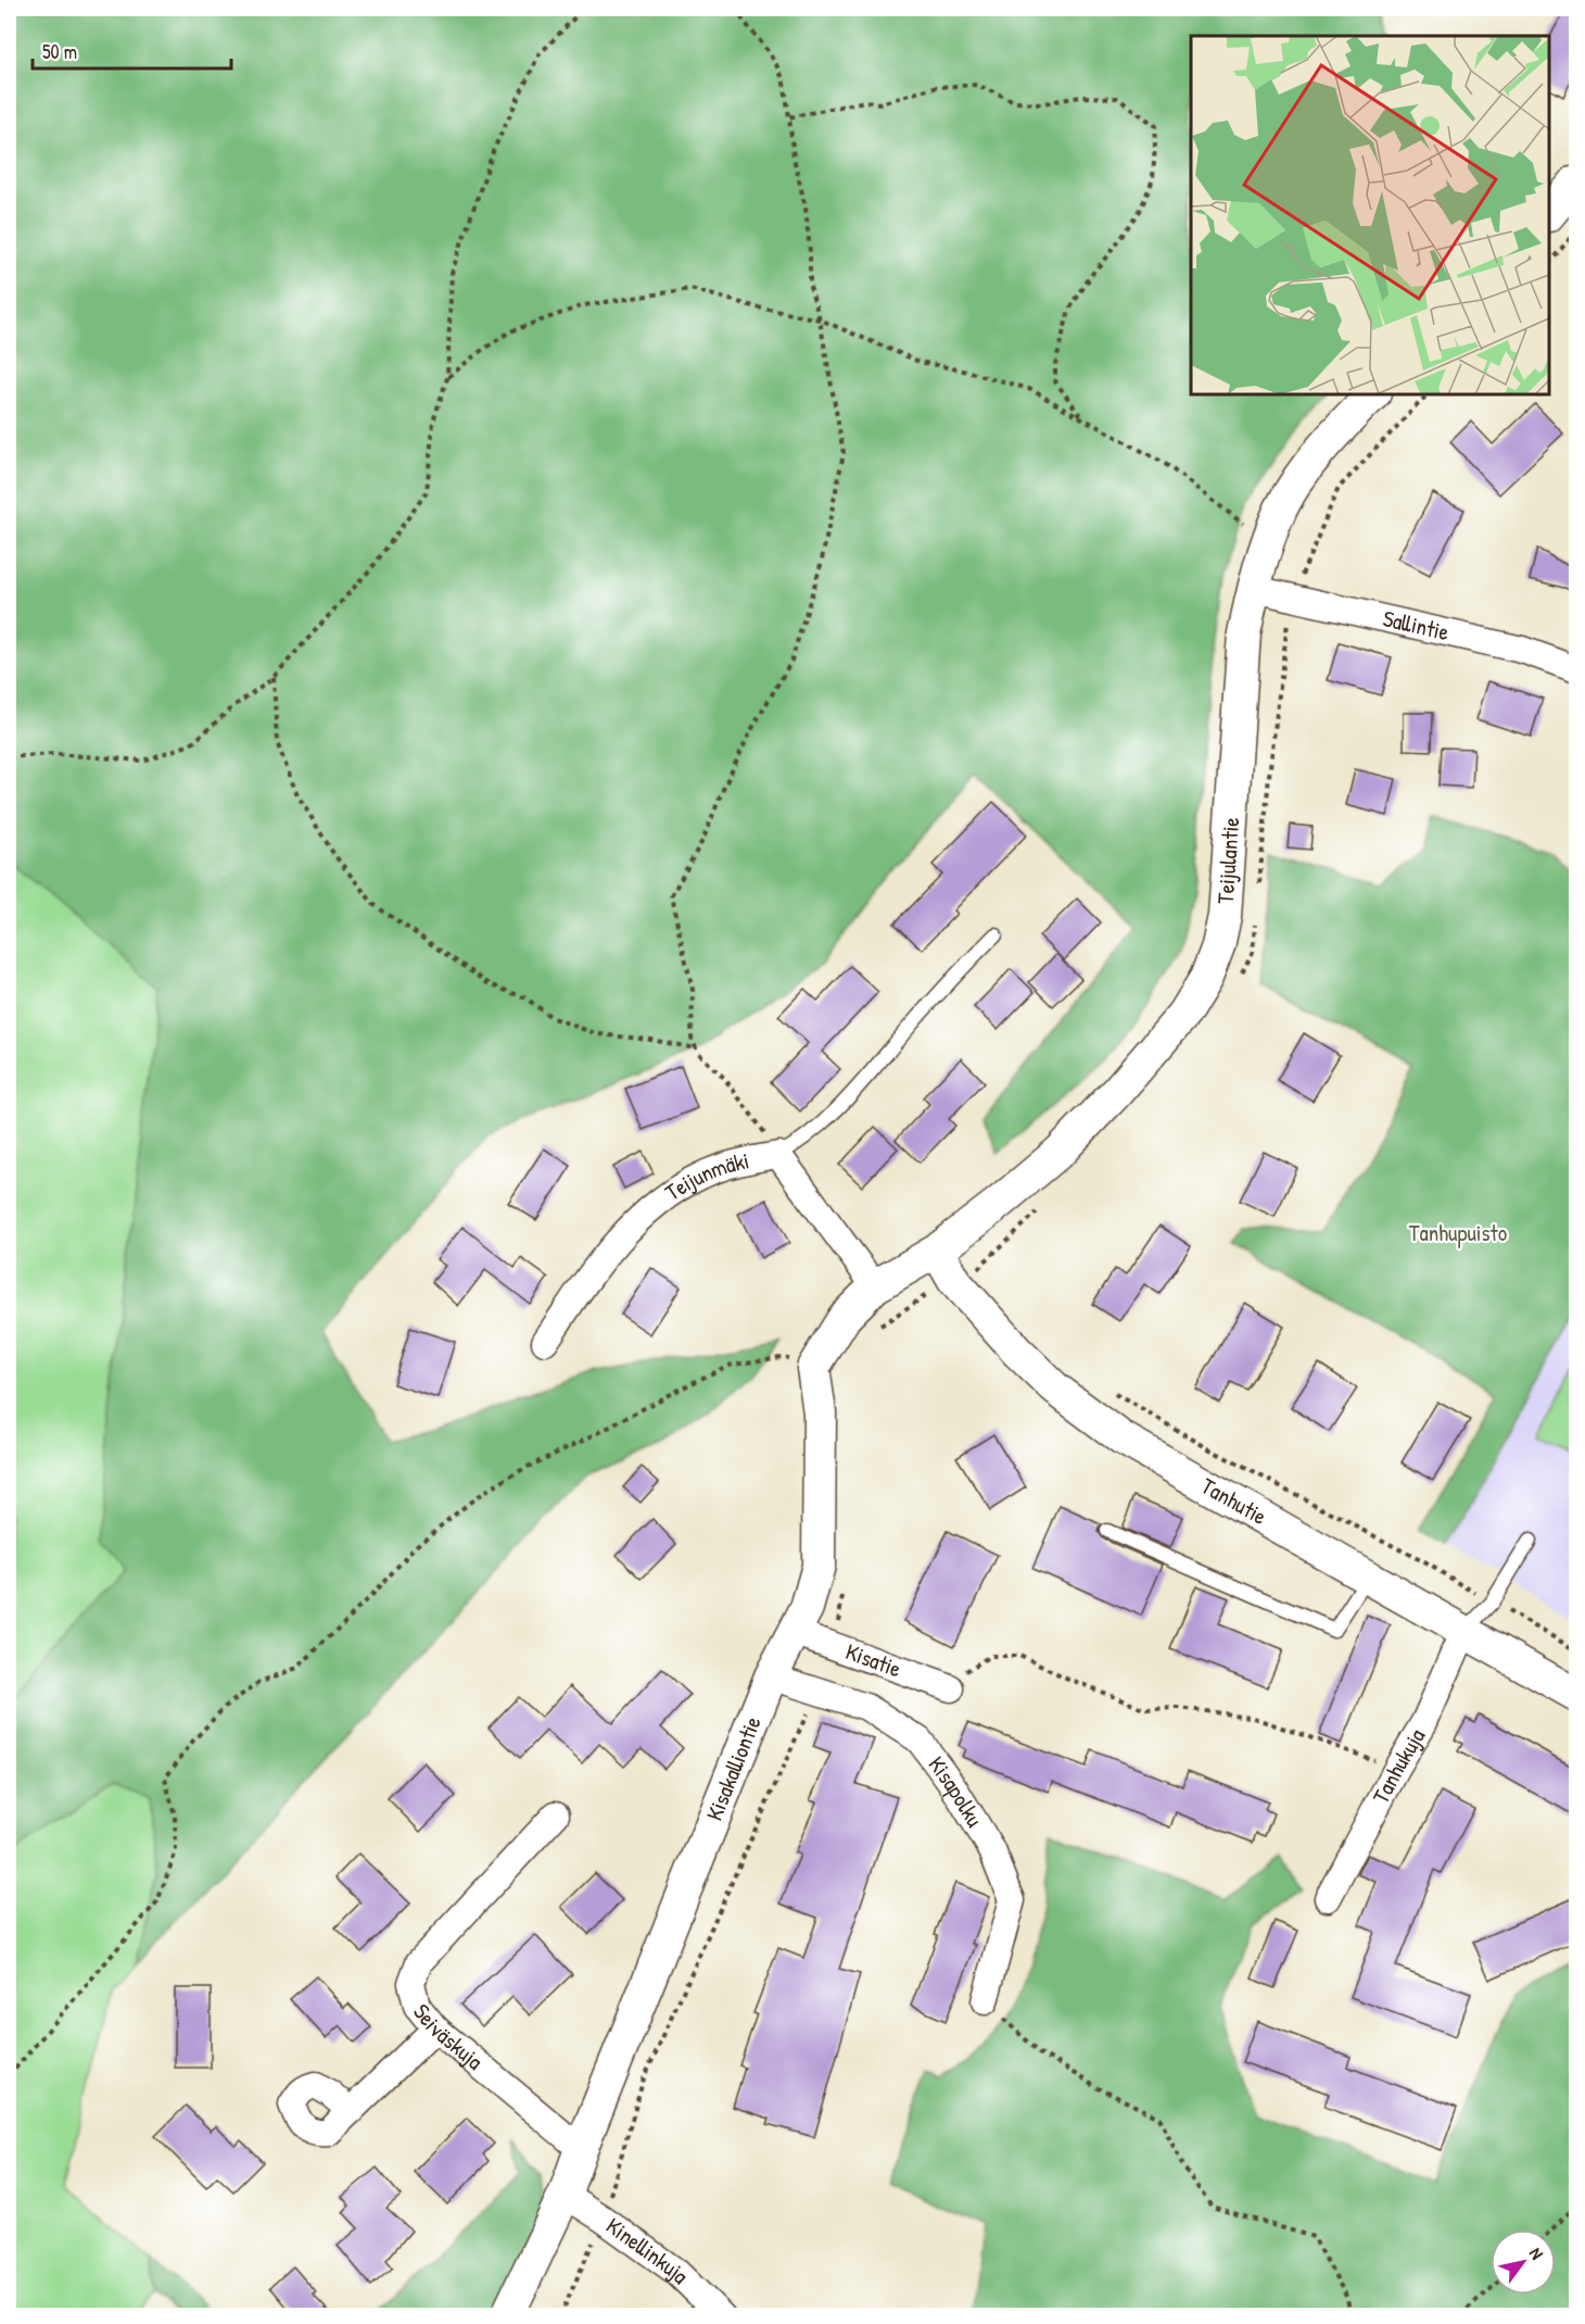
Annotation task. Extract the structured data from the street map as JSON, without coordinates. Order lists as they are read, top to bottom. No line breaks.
{"streets":{"street":["Sallintie","Teijulantie","Teijunmäki","Tanhutie","Kisatie","Tanhukuja","Kisakalliontie","Kisapolku","Seiväskuja","Kinellinkuja"]},"crossings":[["Sallintie","Teijulantie"],["Teijulantie","Tanhutie"],["Tanhutie","Tanhukuja"],["Kisatie","Kisakalliontie"],["Kisakalliontie","Kisapolku"],["Kisakalliontie","Seiväskuja"],["Kisakalliontie","Kinellinkuja"]],"parks":["Tanhupuisto"],"scale_bar":"50 m","north":"top right"}
